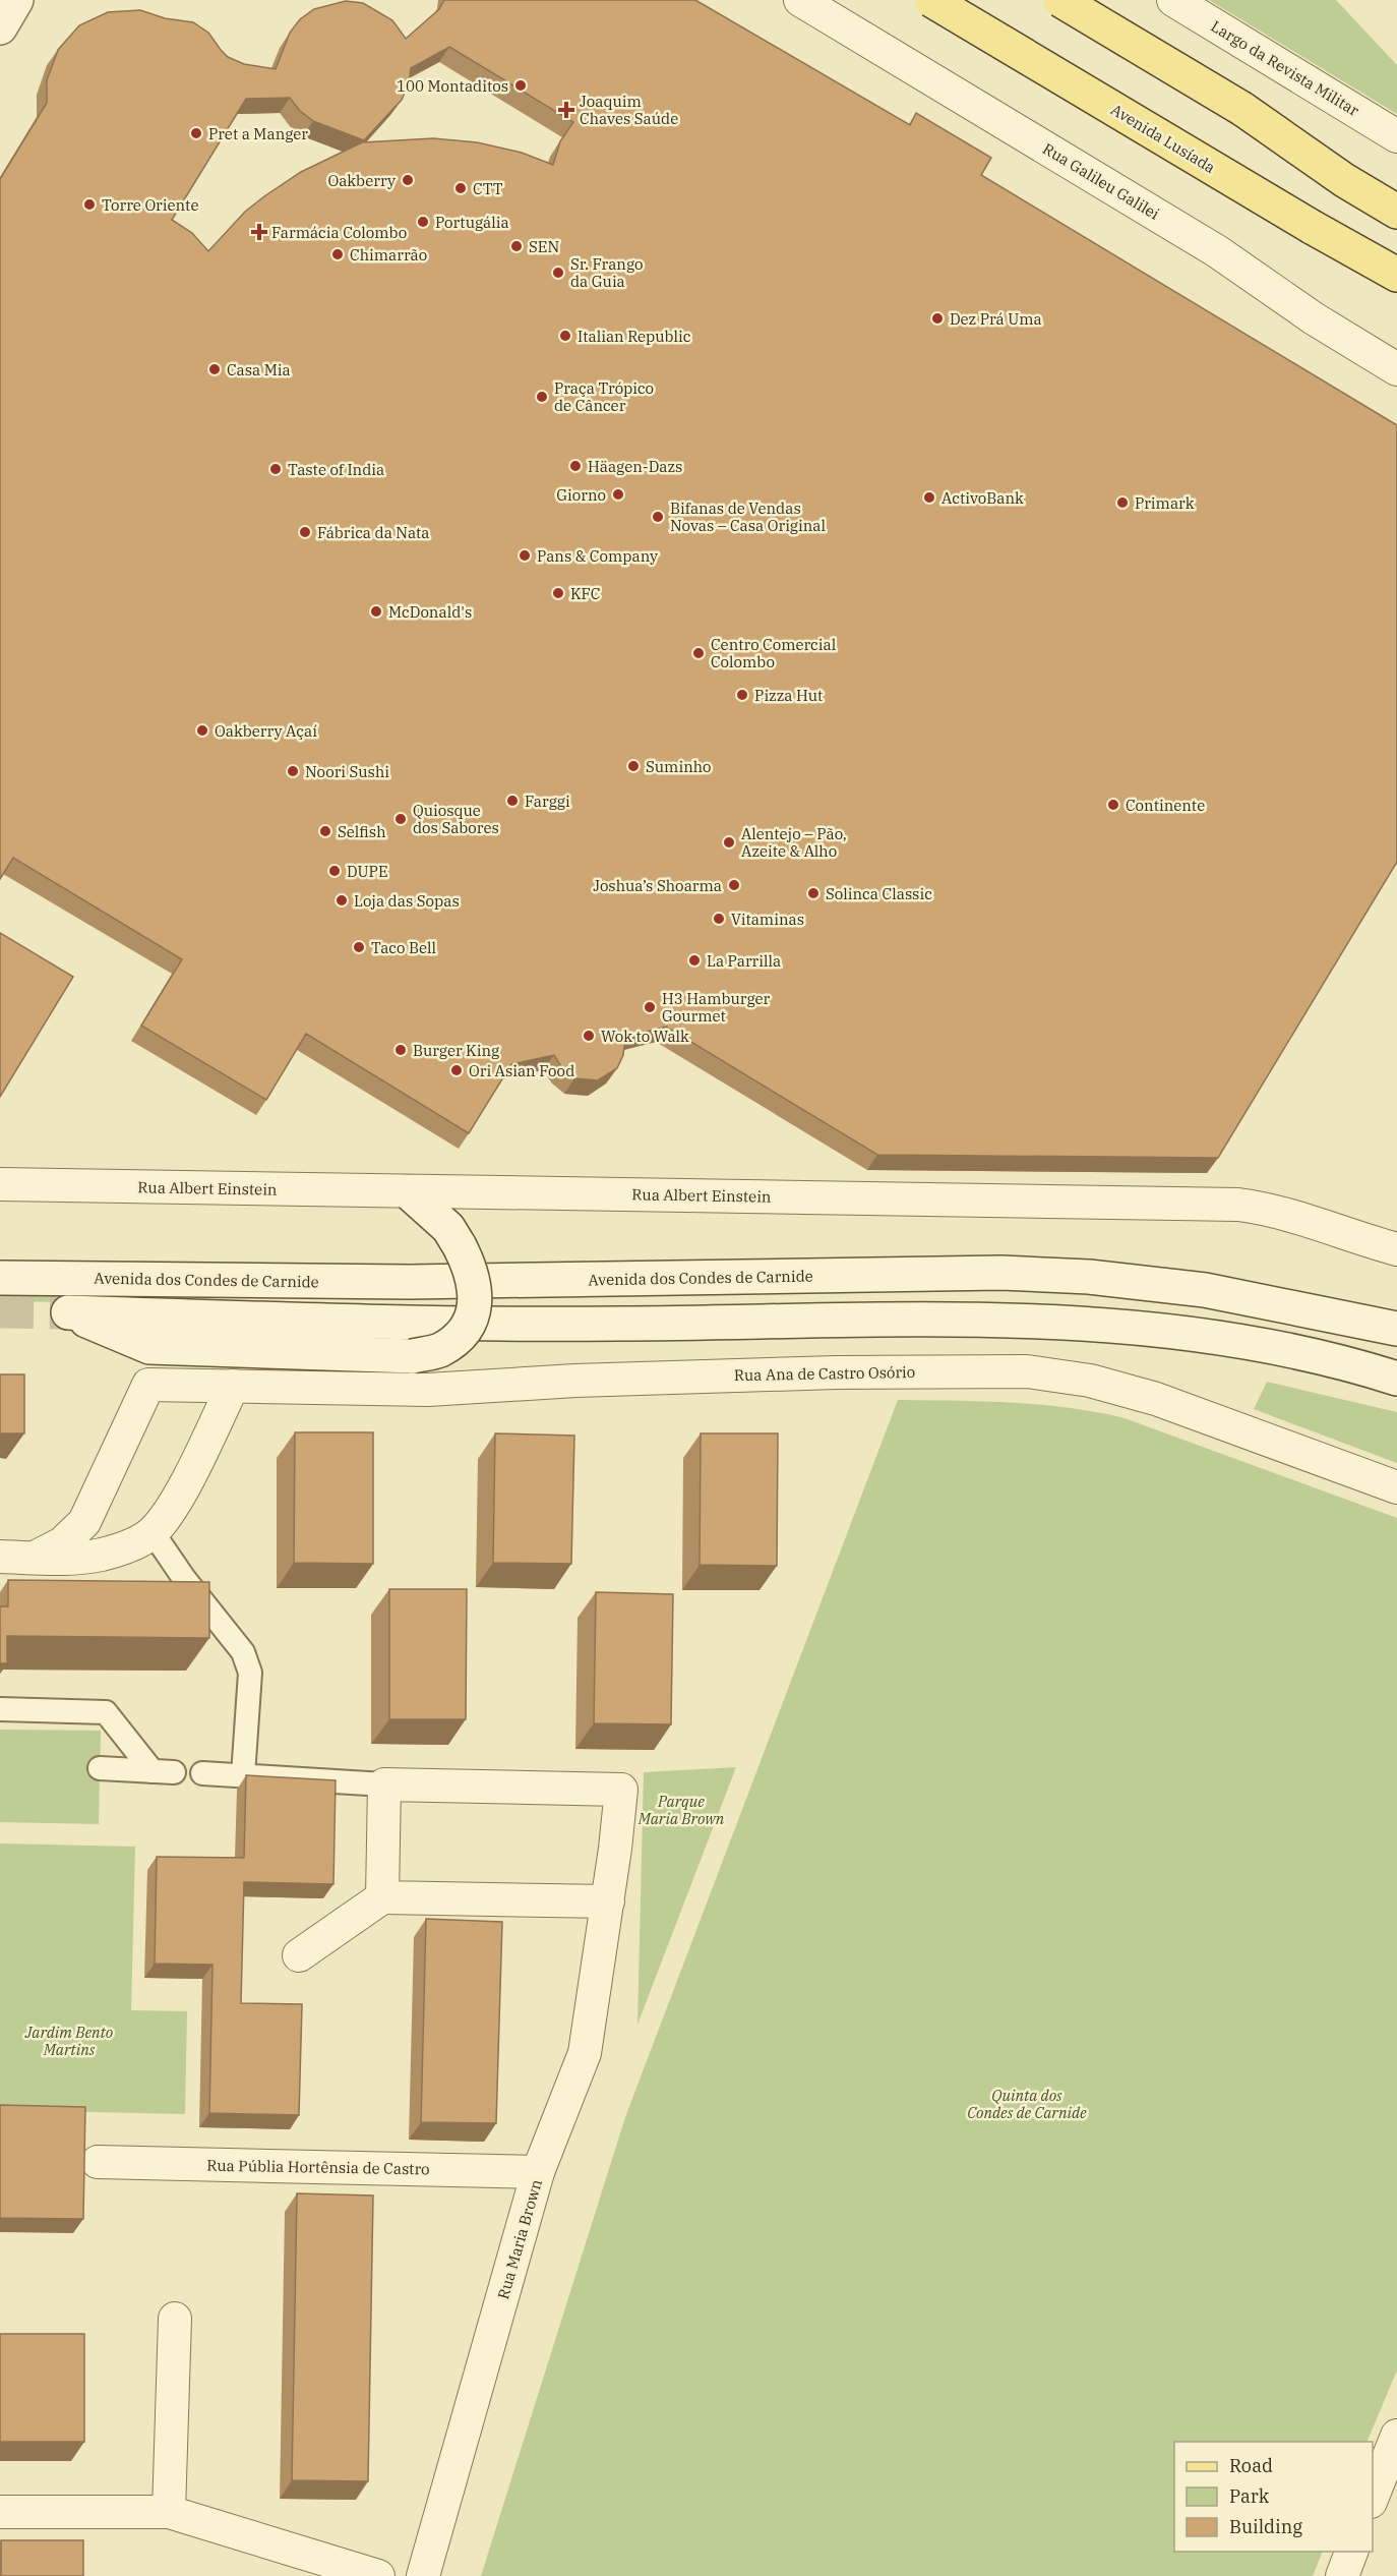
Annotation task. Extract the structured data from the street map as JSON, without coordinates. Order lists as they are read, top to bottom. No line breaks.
{"streets":{"main road":["Avenida Lusíada","Avenida dos Condes de Carnide"],"street":["Largo da Revista Militar","Rua Galileu Galilei","Rua Albert Einstein","Rua Ana de Castro Osório","Rua Públia Hortênsia de Castro","Rua Maria Brown"]},"crossings":[["Rua Públia Hortênsia de Castro","Rua Maria Brown"]],"parks":["Parque Maria Brown","Jardim Bento Martins","Quinta dos Condes de Carnide"],"places":{"other":["100 Montaditos","Pret a Manger","Oakberry","CTT","Torre Oriente","Portugália","SEN","Chimarrão","Sr. Frango da Guia","Dez Prá Uma","Italian Republic","Casa Mia","Praça Trópico de Câncer","Häagen-Dazs","Taste of India","Giorno","ActivoBank","Primark","Bifanas de Vendas Novas – Casa Original","Fábrica da Nata","Pans & Company","KFC","McDonald's","Centro Comercial Colombo","Pizza Hut","Oakberry Açaí","Suminho","Noori Sushi","Farggi","Continente","Quiosque dos Sabores","Selfish","Alentejo – Pão, Azeite & Alho","DUPE","Joshua’s Shoarma","Solinca Classic","Loja das Sopas","Vitaminas","Taco Bell","La Parrilla","H3 Hamburger Gourmet","Wok to Walk","Burger King","Ori Asian Food"],"health":["Joaquim Chaves Saúde","Farmácia Colombo"]},"legend":["Road","Park","Building"]}
